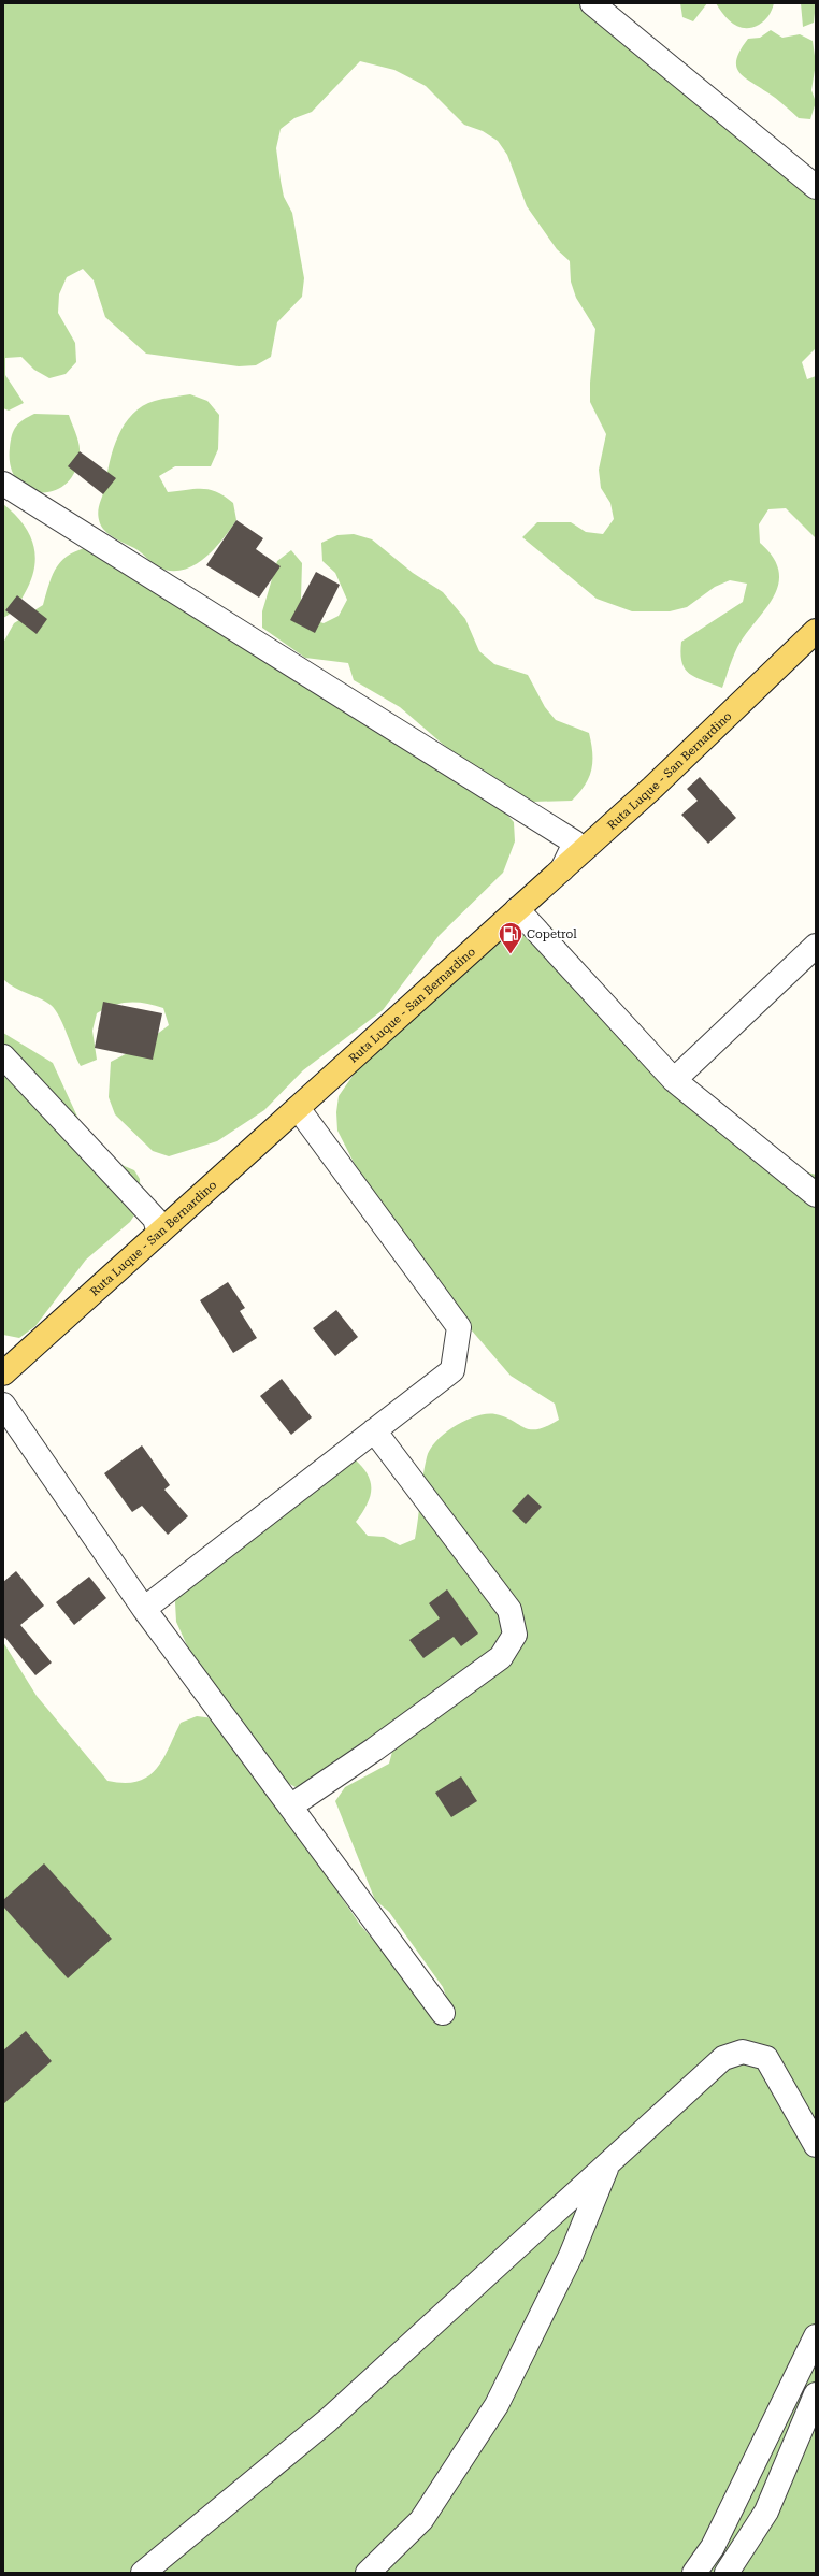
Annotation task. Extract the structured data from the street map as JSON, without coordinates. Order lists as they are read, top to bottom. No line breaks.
{"streets":{"main road":["Ruta Luque - San Bernardino"]},"places":{"fuel station":["Copetrol"]}}
